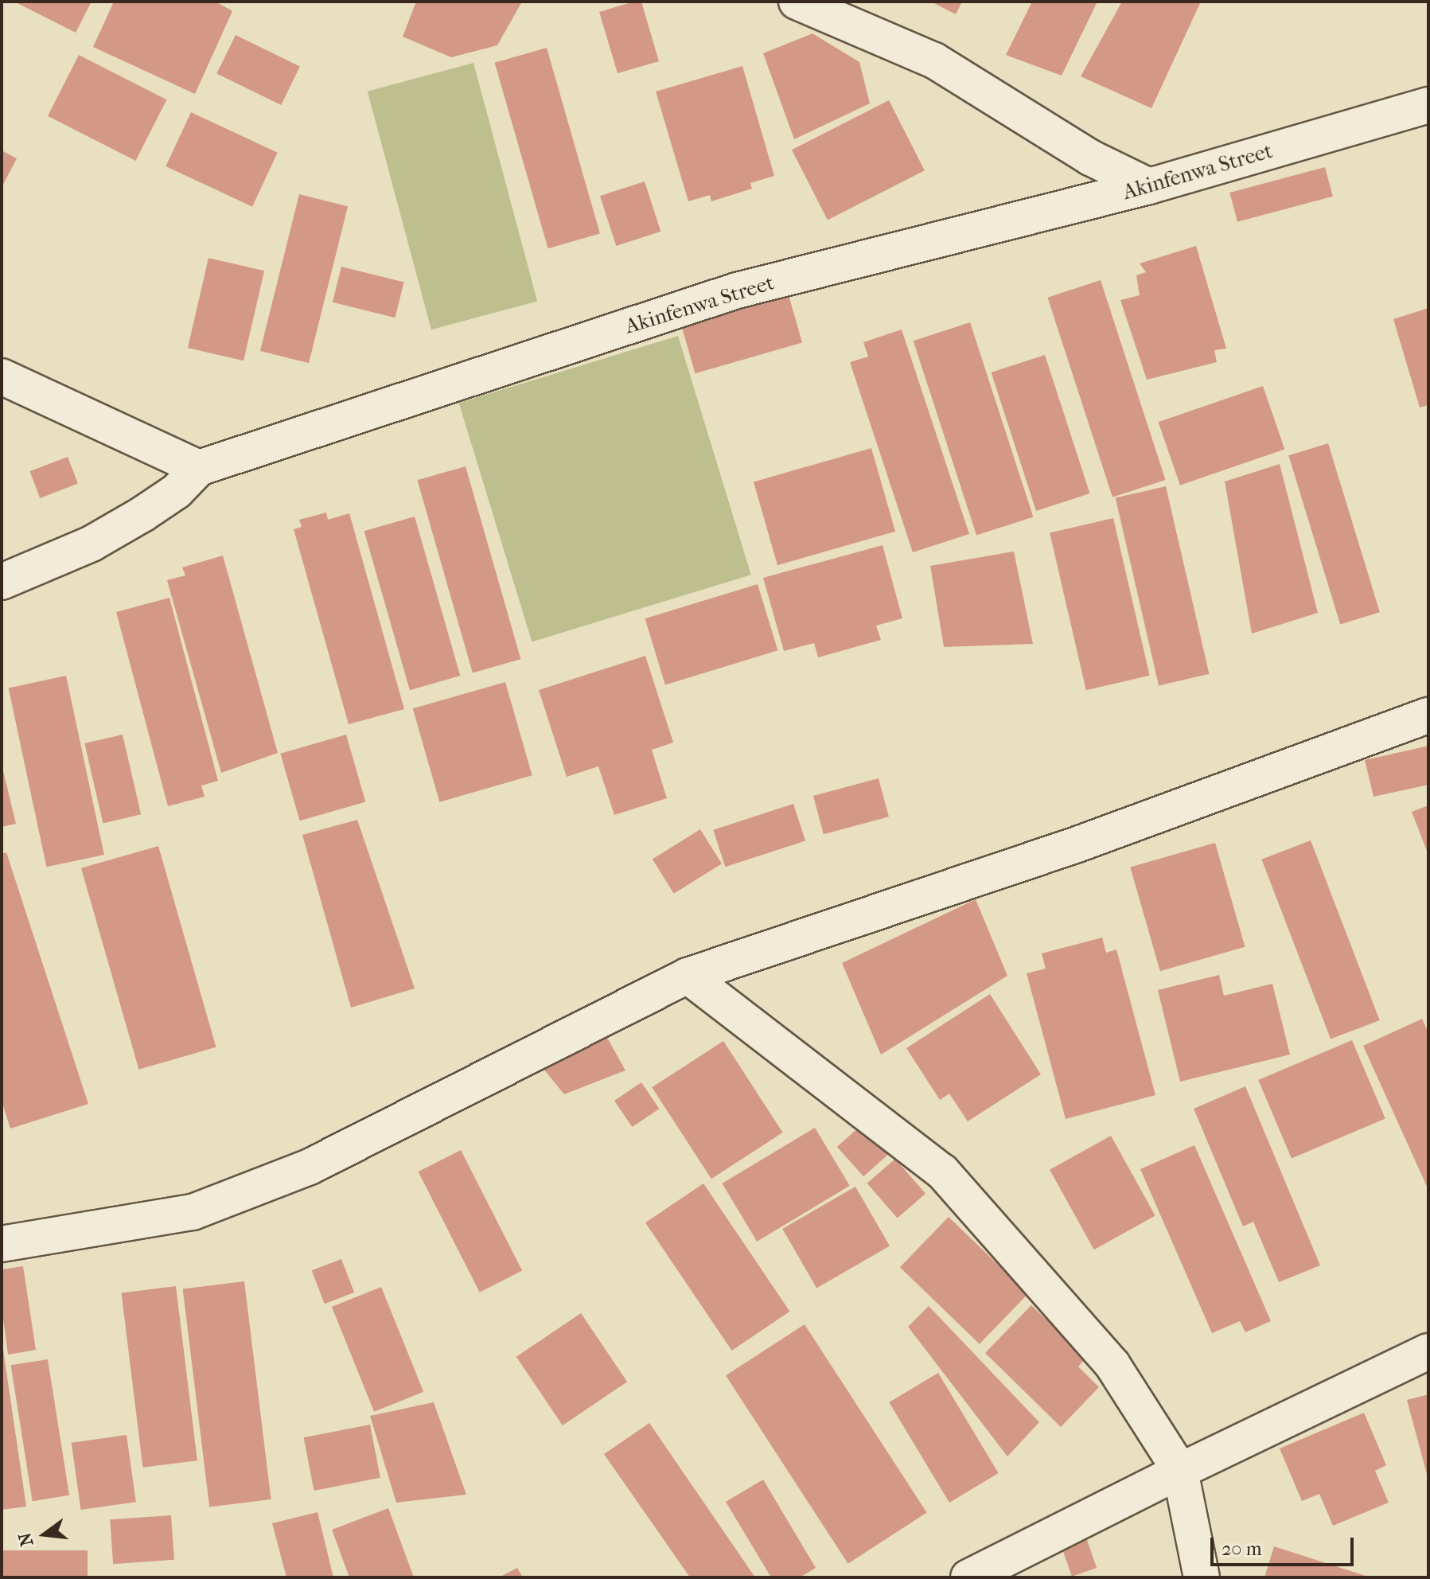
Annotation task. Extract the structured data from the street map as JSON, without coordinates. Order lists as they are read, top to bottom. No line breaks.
{"streets":{"street":["Akinfenwa Street"]},"scale_bar":"20 m","north":"left"}
